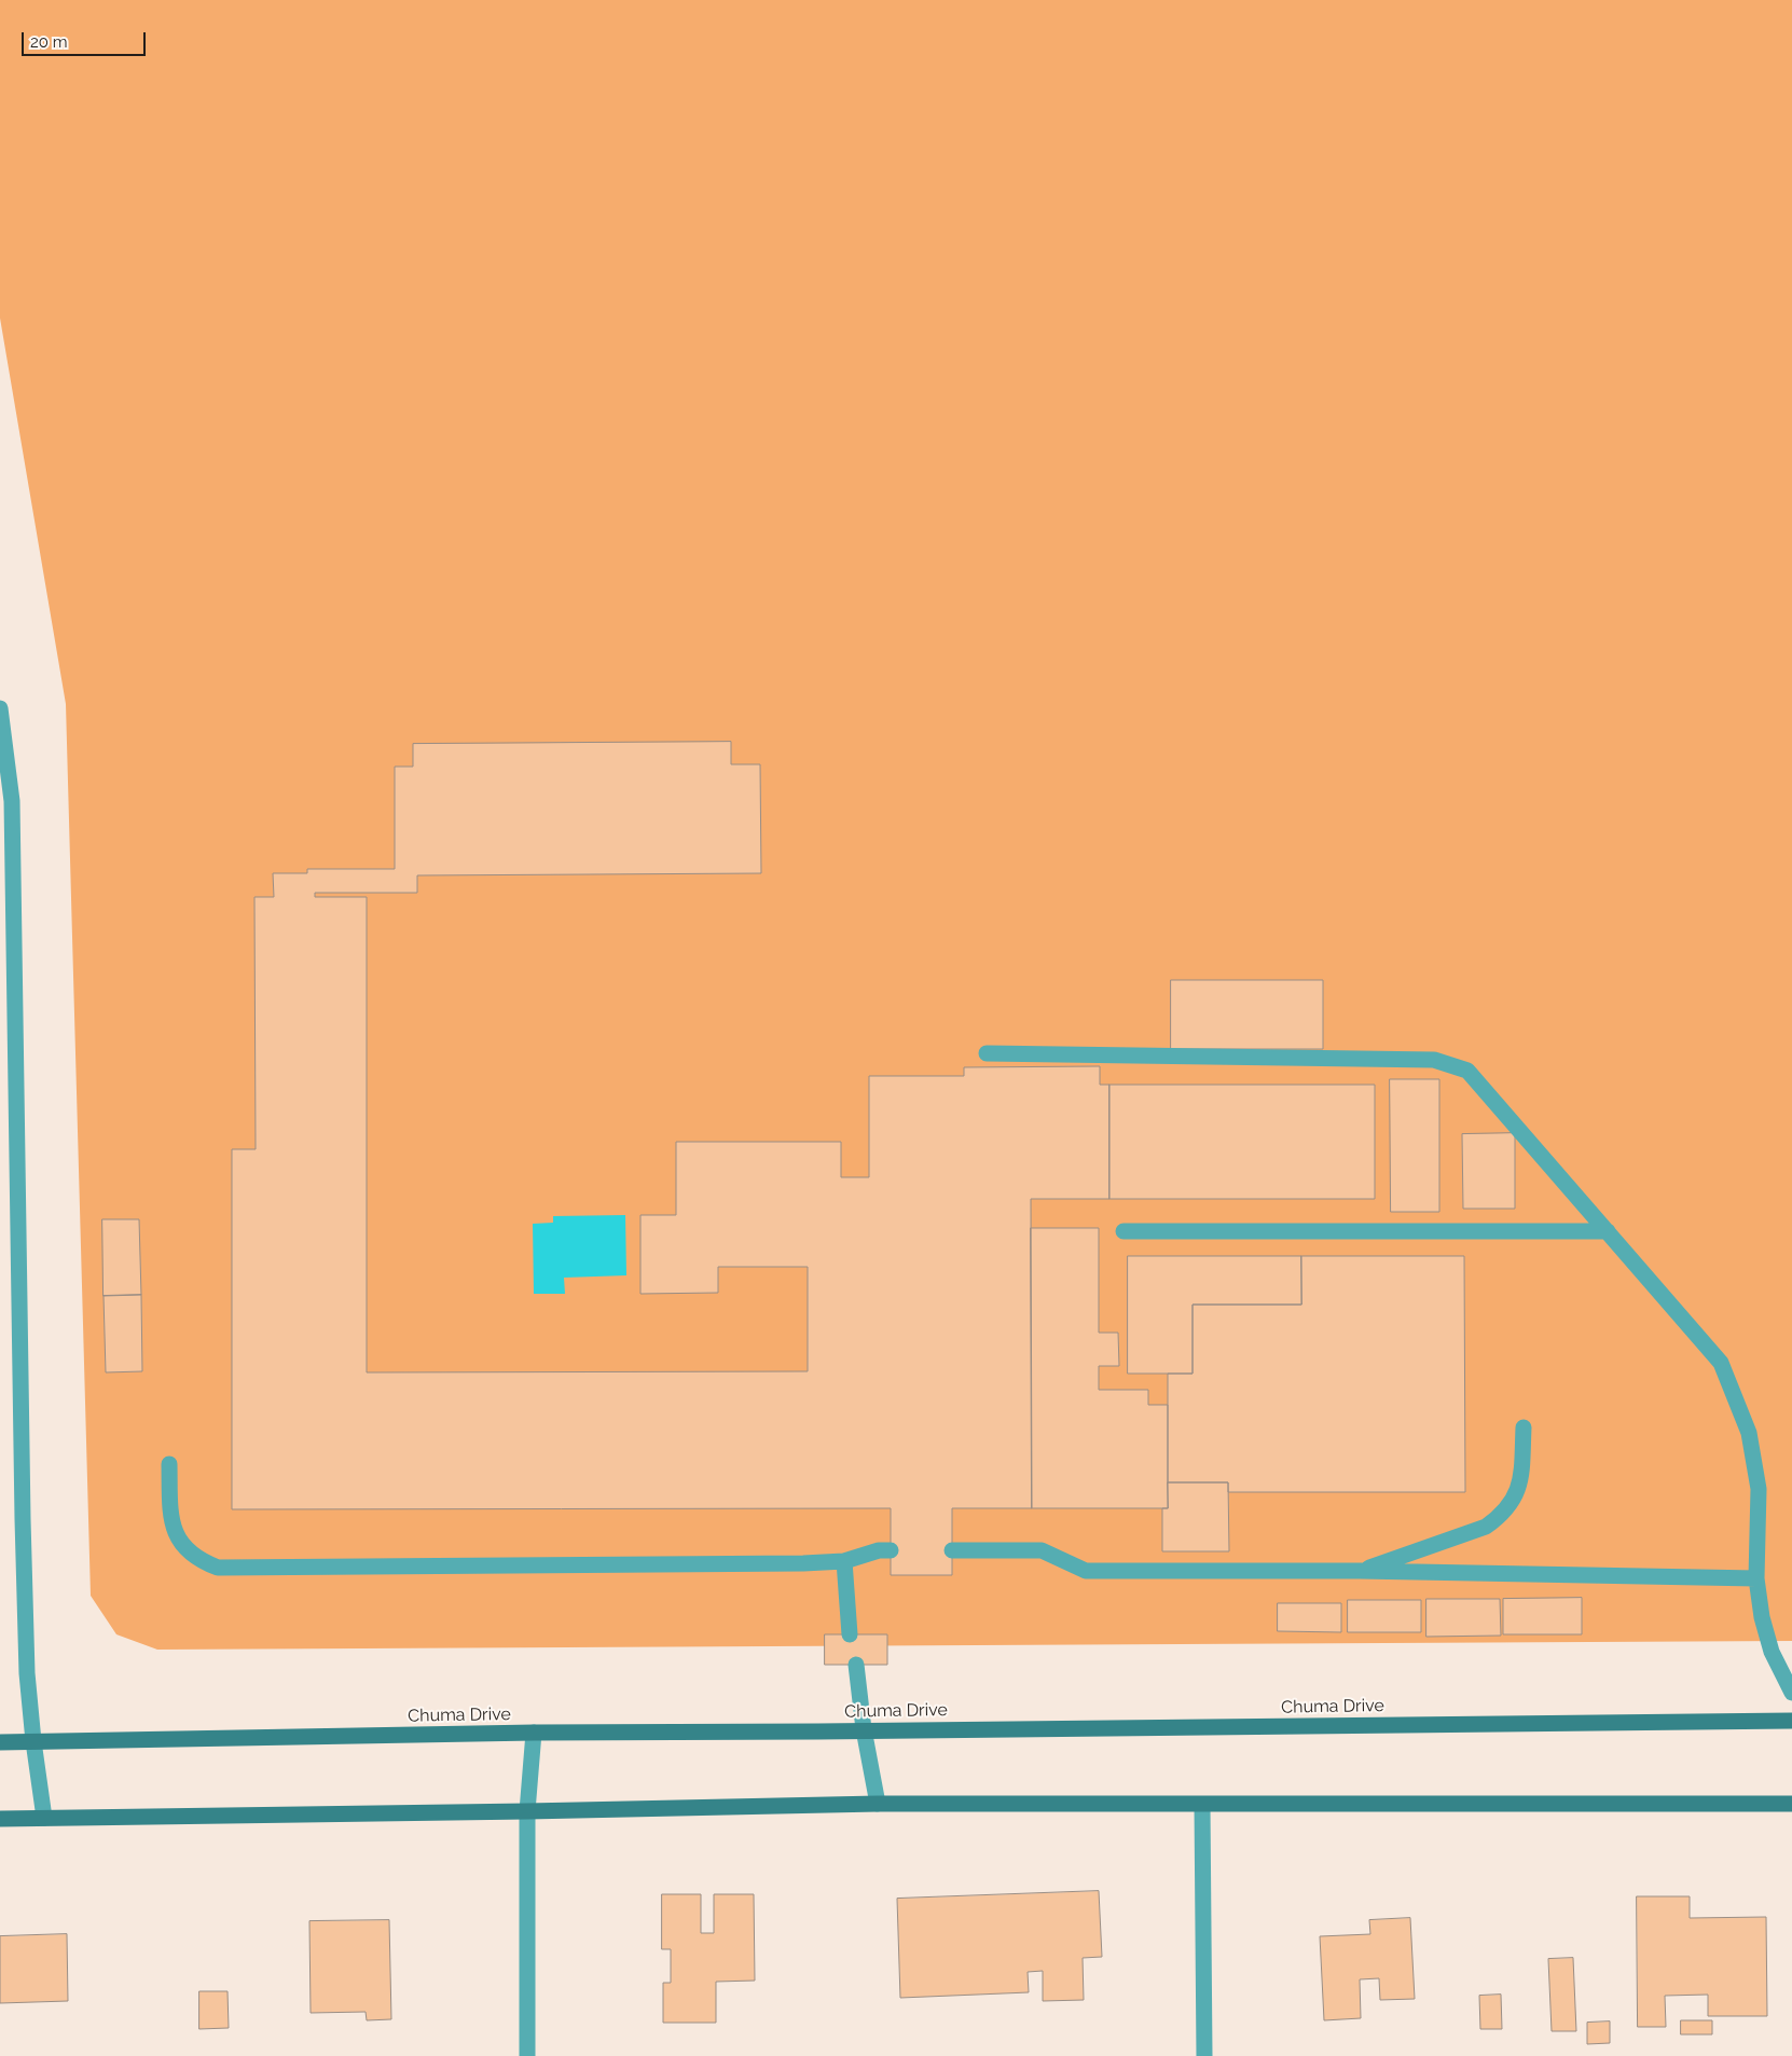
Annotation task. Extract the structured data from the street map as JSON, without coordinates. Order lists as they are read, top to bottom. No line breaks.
{"streets":{"main road":["Chuma Drive"]},"scale_bar":"20 m"}
